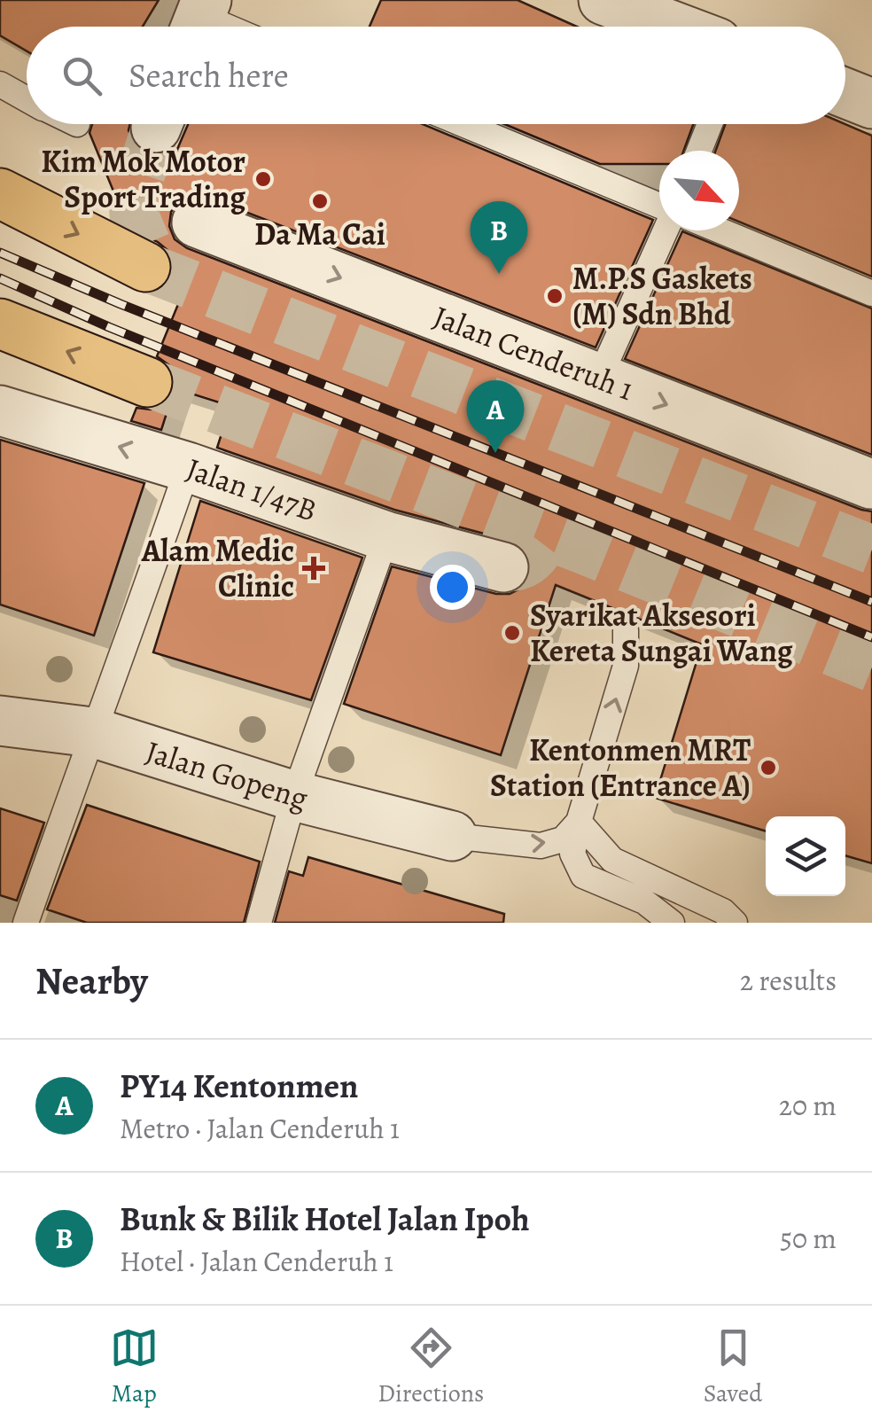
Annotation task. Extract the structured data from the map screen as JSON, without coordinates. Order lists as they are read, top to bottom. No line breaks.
{"streets":{"street":["Jalan Cenderuh 1","Jalan 1/47B","Jalan Gopeng"]},"one_way":["Jalan Cenderuh 1","Jalan 1/47B"],"places":{"other":["Kim Mok Motor Sport Trading","Da Ma Cai","M.P.S Gaskets (M) Sdn Bhd","Syarikat Aksesori Kereta Sungai Wang","Kentonmen MRT Station (Entrance A)"],"health":["Alam Medic Clinic"]},"north":"bottom right","page":{"search":"Search here","pins":["B","A"],"heading":["Nearby","2 results"],"list":[{"mark":"A","name":"PY14 Kentonmen","note":"Metro · Jalan Cenderuh 1","value":"20 m"},{"mark":"B","name":"Bunk & Bilik Hotel Jalan Ipoh","note":"Hotel · Jalan Cenderuh 1","value":"50 m"}],"nav":["Map","Directions","Saved"]}}
